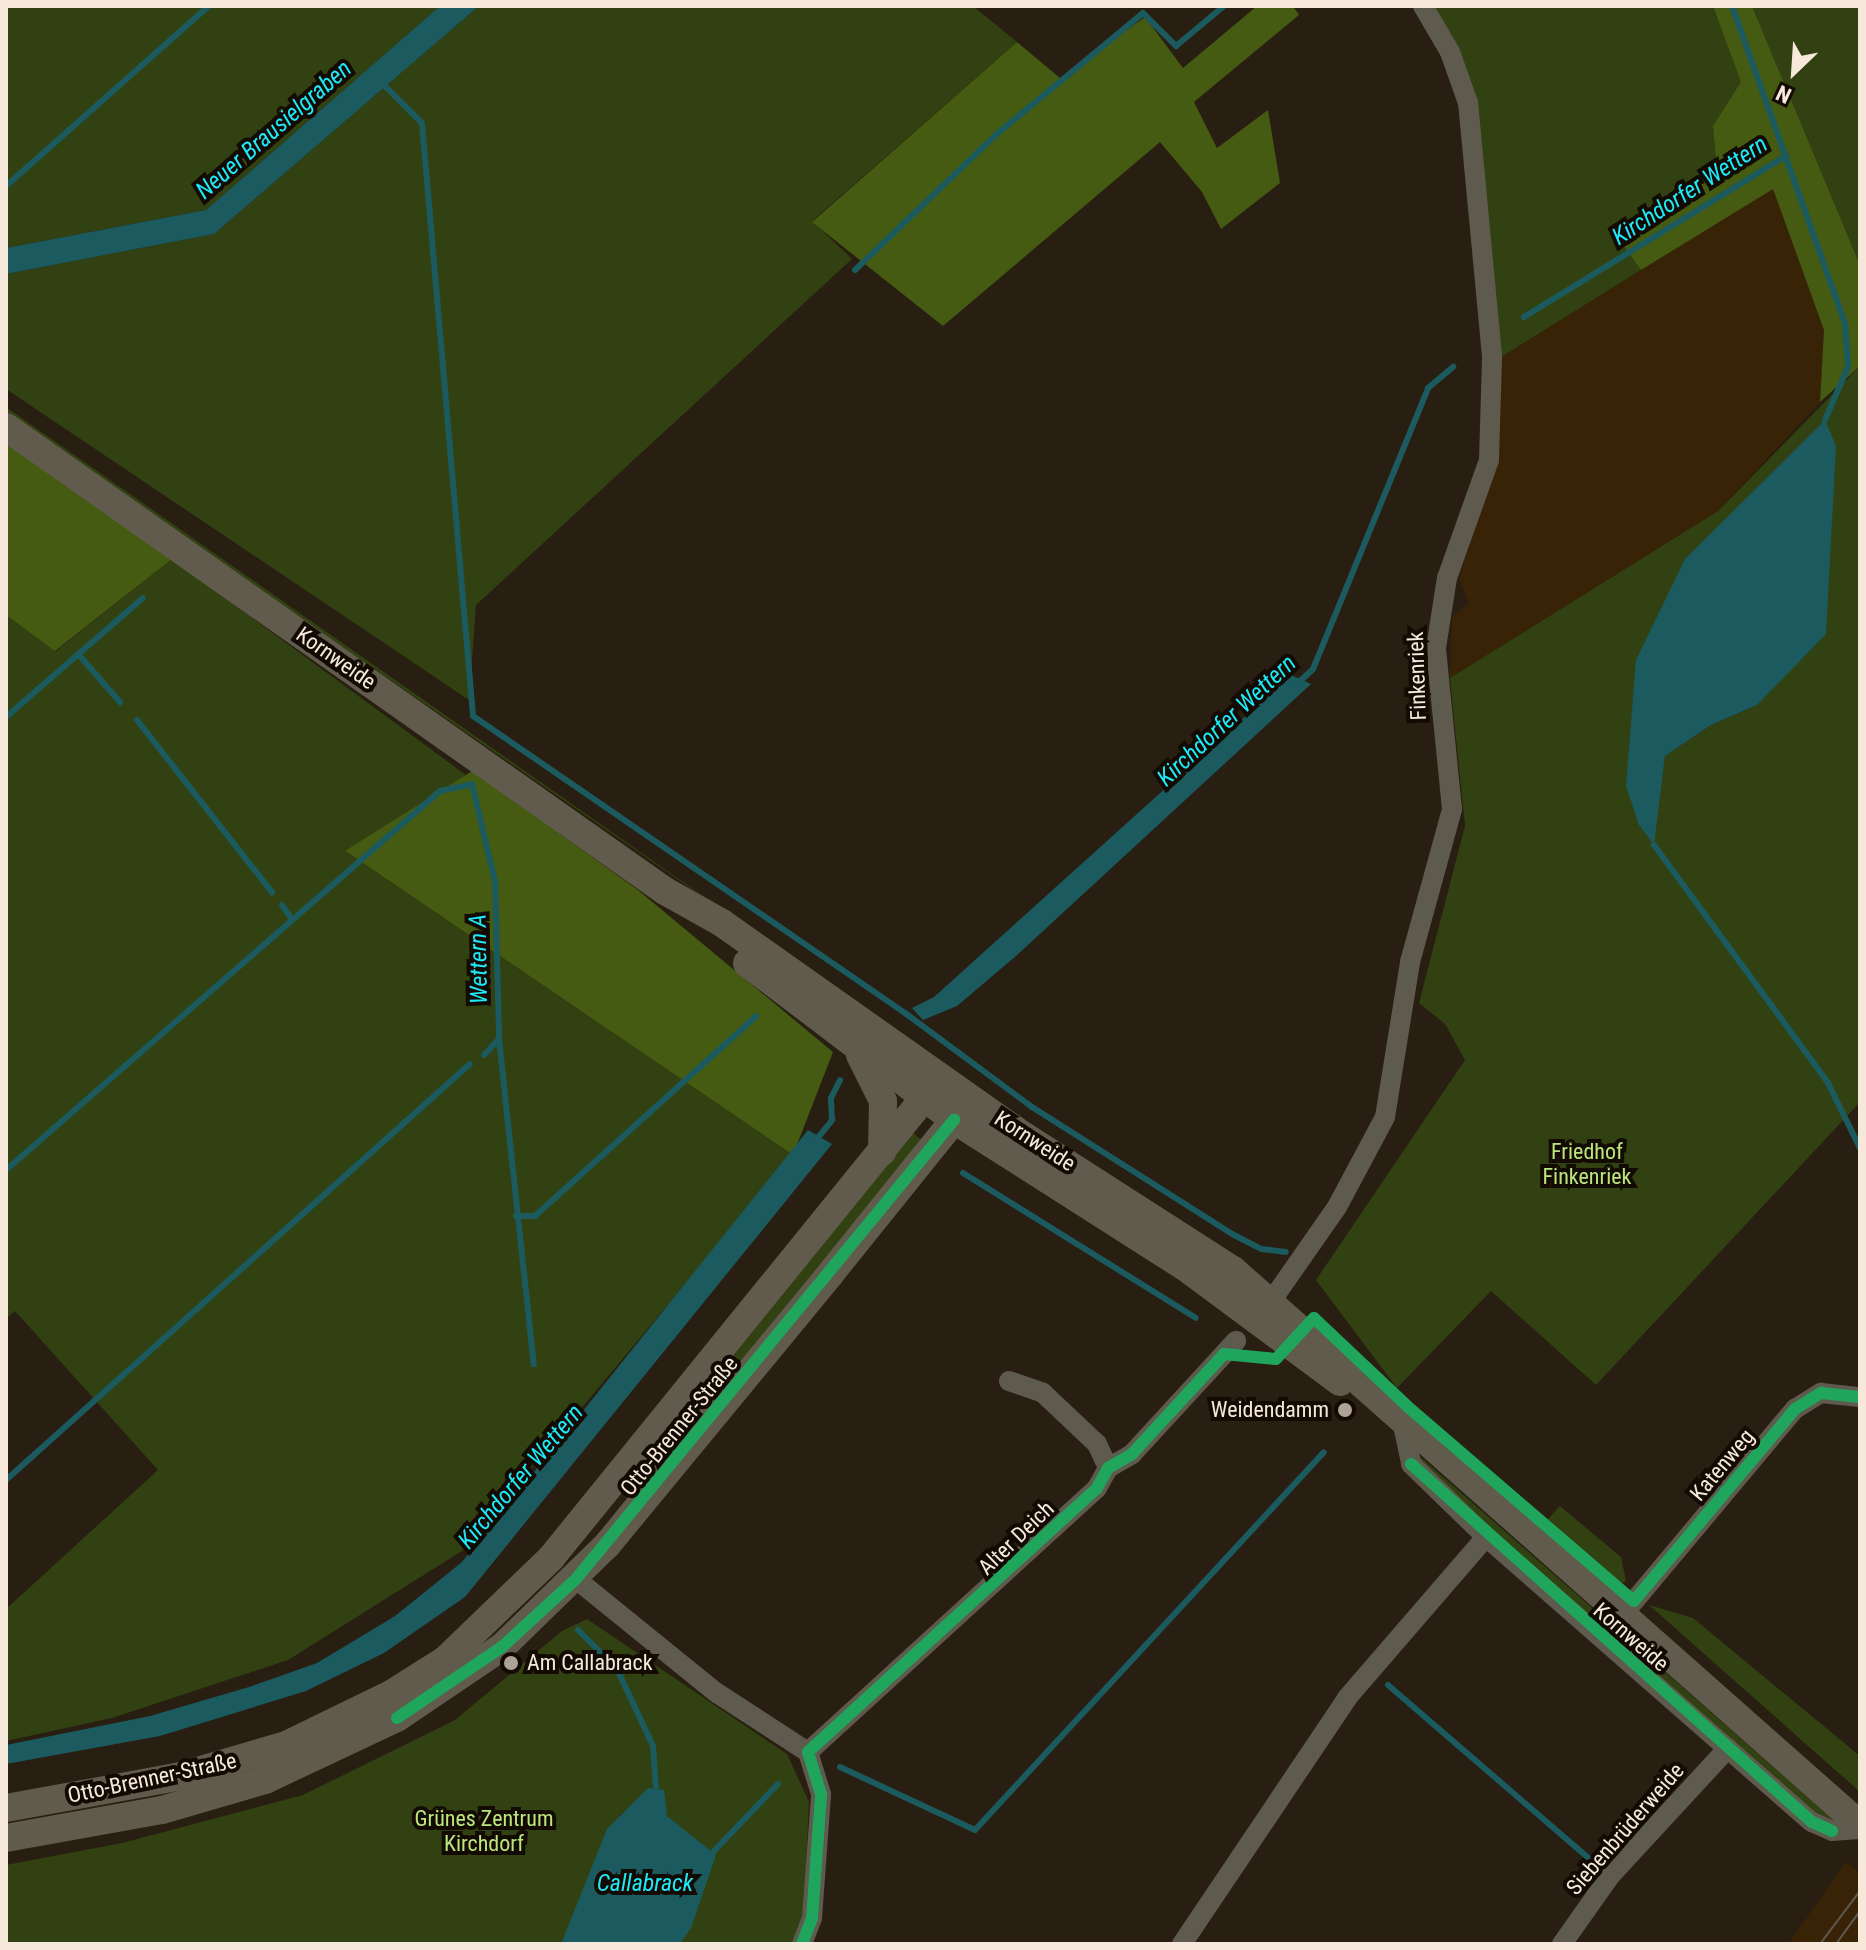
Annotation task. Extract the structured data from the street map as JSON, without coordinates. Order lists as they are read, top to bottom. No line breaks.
{"streets":{"main road":["Kornweide","Otto-Brenner-Straße"],"street":["Finkenriek","Katenweg","Alter Deich","Siebenbrüderweide"]},"crossings":[["Kornweide","Finkenriek"],["Kornweide","Otto-Brenner-Straße"],["Kornweide","Katenweg"],["Kornweide","Siebenbrüderweide"]],"water":["Neuer Brausielgraben","Kirchdorfer Wettern","Wettern A","Callabrack"],"parks":["Friedhof Finkenriek","Grünes Zentrum Kirchdorf"],"places":["Weidendamm","Am Callabrack"],"north":"bottom left"}
